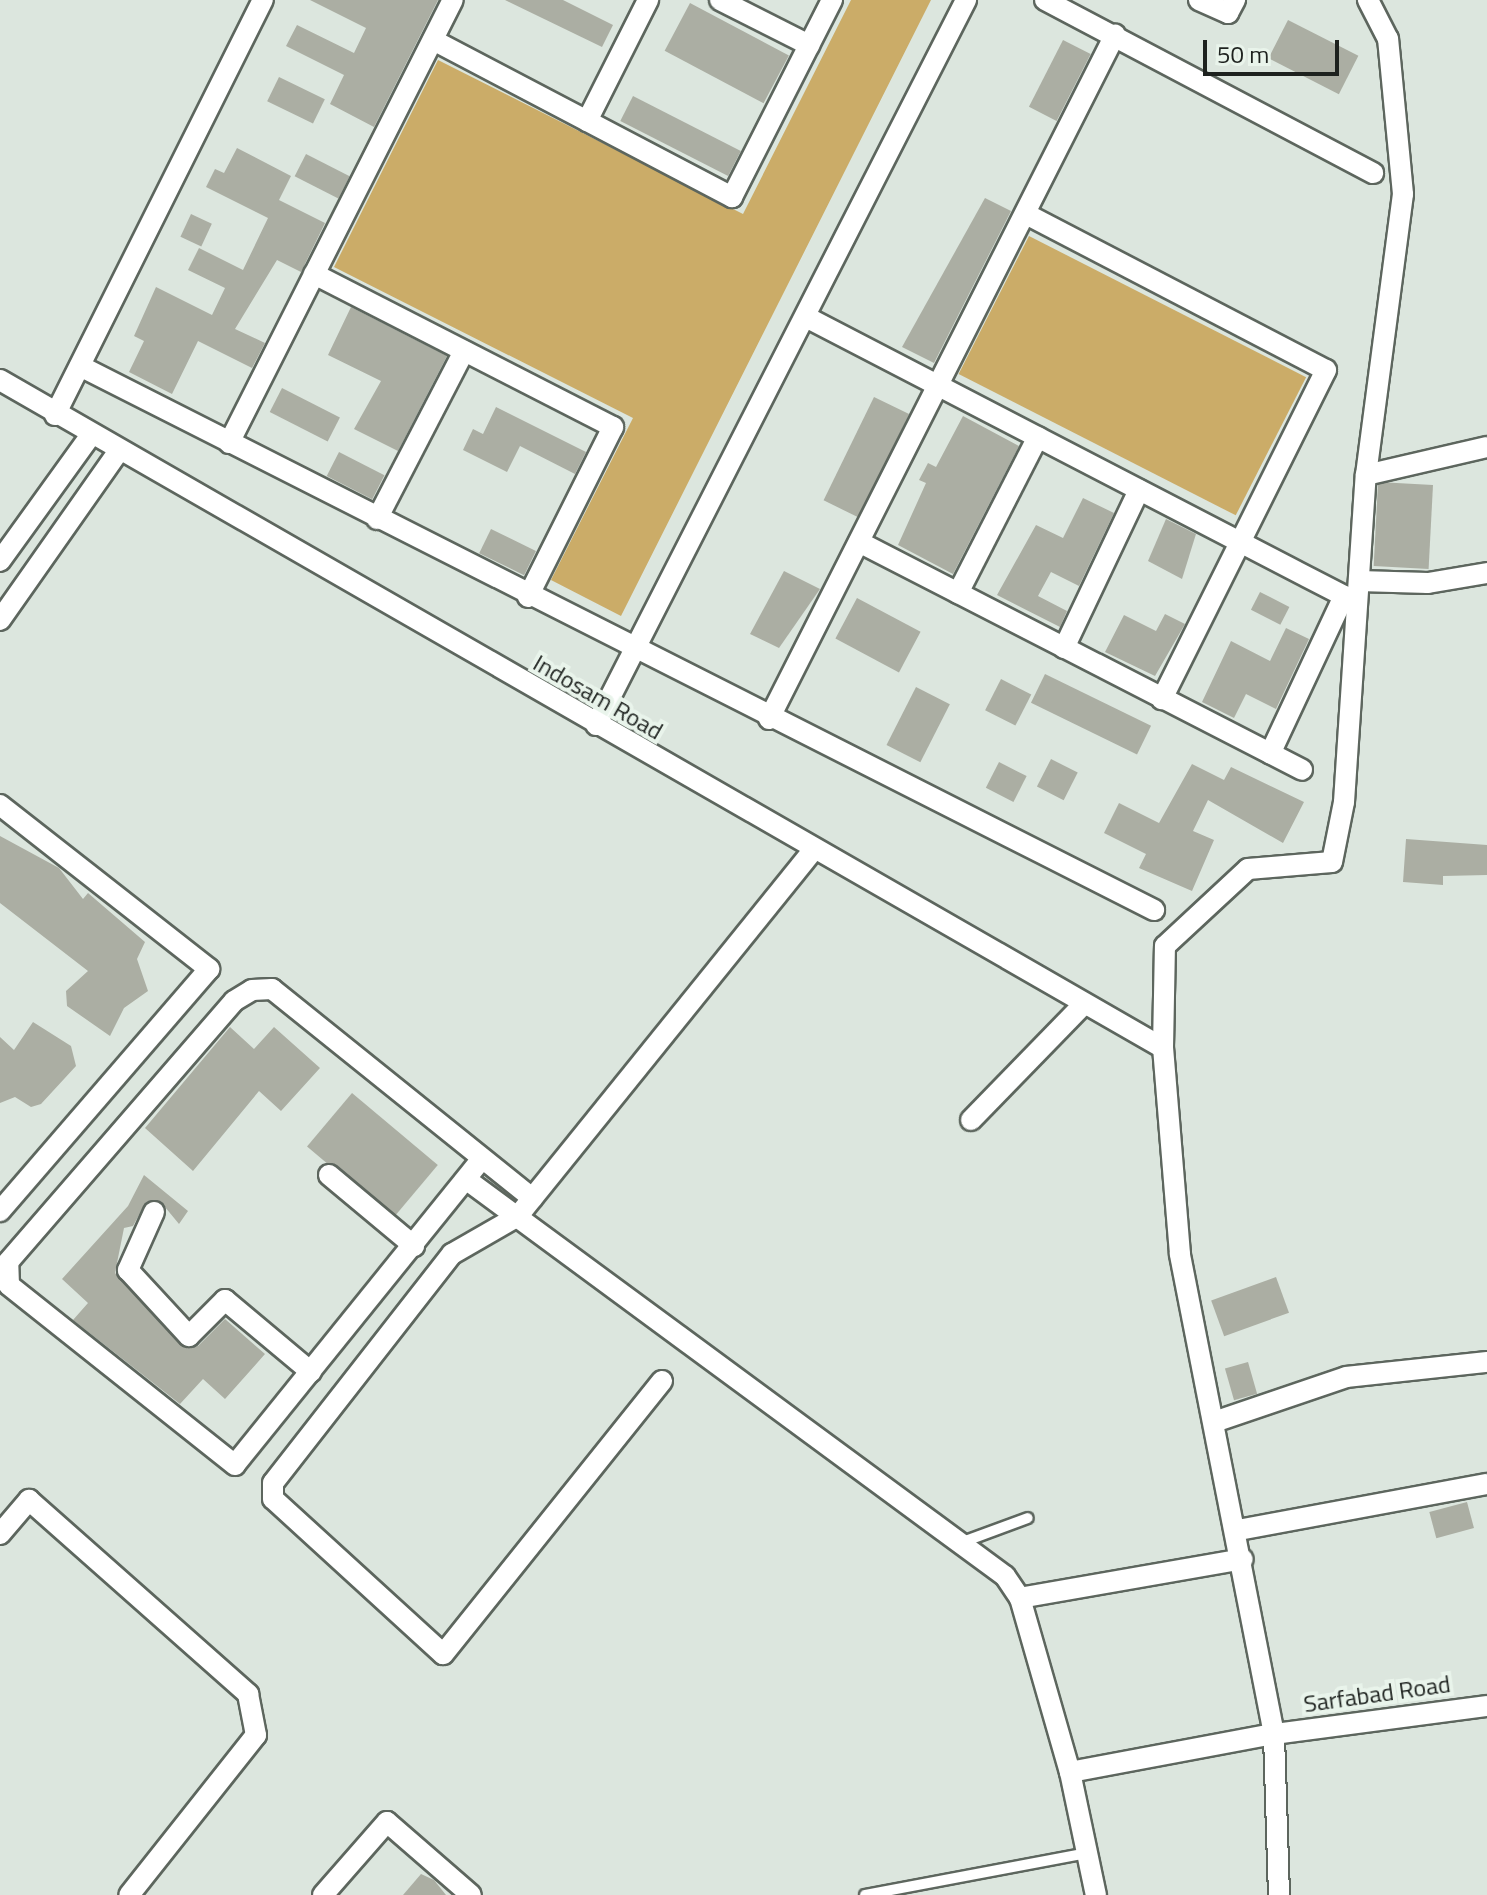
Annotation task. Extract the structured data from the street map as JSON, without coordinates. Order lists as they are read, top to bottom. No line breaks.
{"streets":{"street":["Indosam Road","Sarfabad Road"]},"scale_bar":"50 m"}
